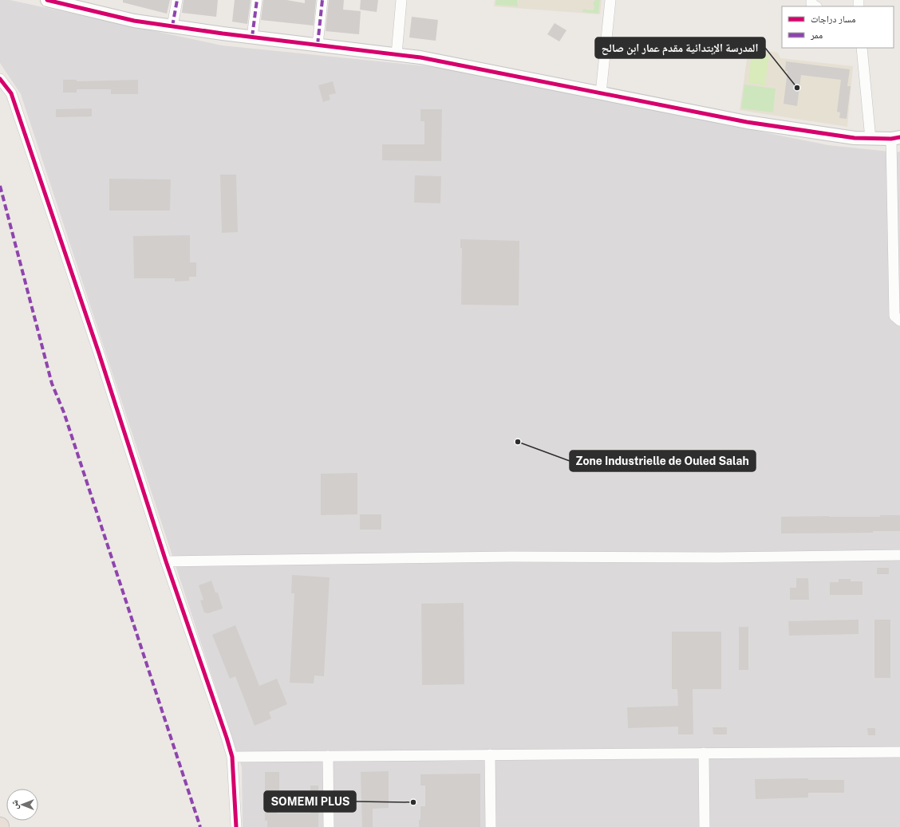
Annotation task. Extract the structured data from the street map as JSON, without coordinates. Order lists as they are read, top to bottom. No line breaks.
{"places":["المدرسة الإبتدائية مقدم عمار ابن صالح","Zone Industrielle de Ouled Salah","SOMEMI PLUS"],"legend":["مسار دراجات","ممر"],"north":"left"}
